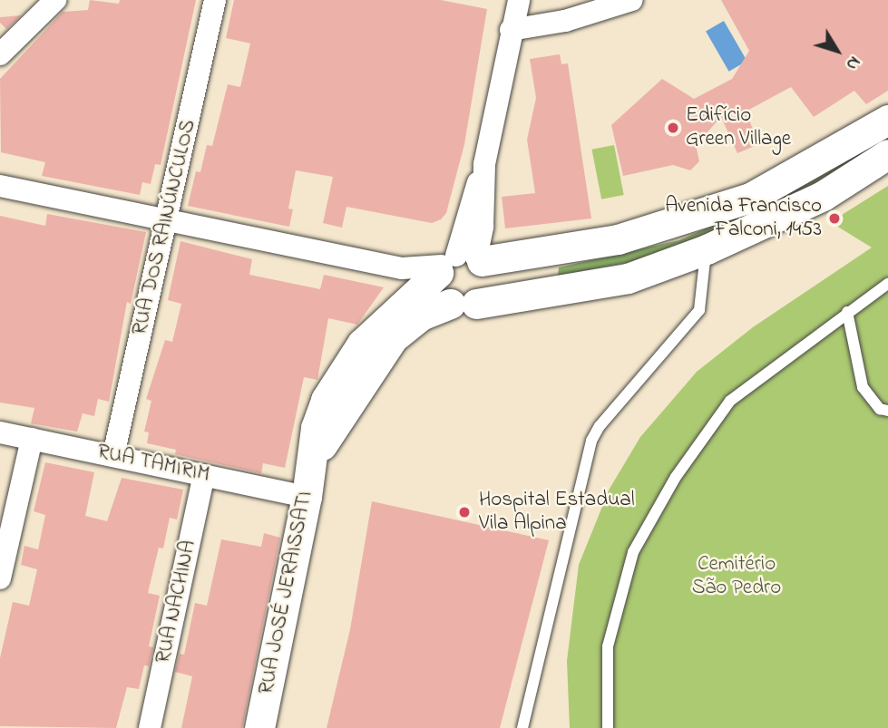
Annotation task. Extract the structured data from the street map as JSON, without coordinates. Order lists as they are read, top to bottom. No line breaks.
{"streets":{"main road":["RUA JOSÉ JERAISSATI"],"street":["RUA DOS RAINÚNCULOS","RUA TAMIRIM","RUA NACHINA"]},"crossings":[["RUA DOS RAINÚNCULOS","RUA TAMIRIM"],["RUA TAMIRIM","RUA JOSÉ JERAISSATI"],["RUA TAMIRIM","RUA NACHINA"]],"parks":["Cemitério São Pedro"],"places":["Edifício Green Village","Avenida Francisco Falconi, 1453","Hospital Estadual Vila Alpina"],"north":"bottom right"}
